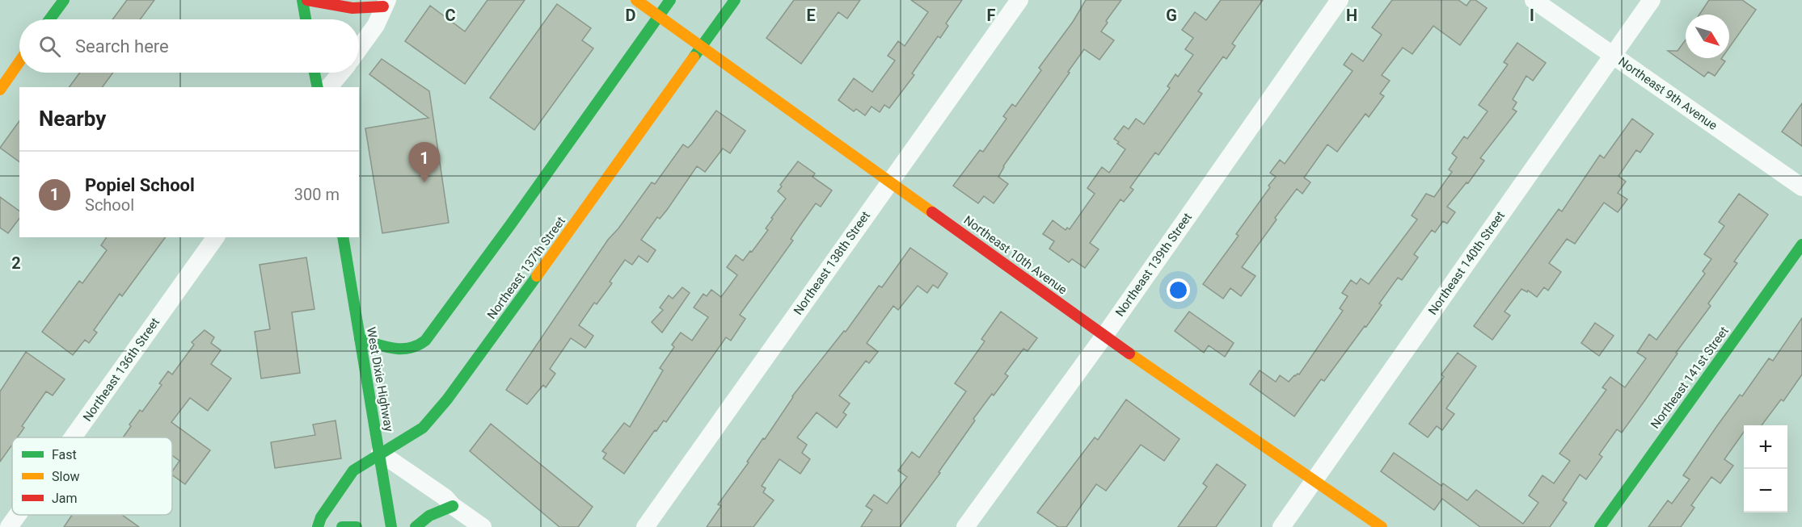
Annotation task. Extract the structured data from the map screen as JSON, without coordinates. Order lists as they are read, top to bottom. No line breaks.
{"streets":{"street":["Northeast 9th Avenue","Northeast 10th Avenue","Northeast 138th Street","Northeast 140th Street","Northeast 139th Street","Northeast 137th Street","Northeast 136th Street","Northeast 141st Street","West Dixie Highway"]},"crossings":[["Northeast 9th Avenue","Northeast 140th Street"],["Northeast 10th Avenue","Northeast 138th Street"],["Northeast 10th Avenue","Northeast 140th Street"],["Northeast 10th Avenue","Northeast 139th Street"],["Northeast 10th Avenue","Northeast 137th Street"],["Northeast 137th Street","West Dixie Highway"]],"legend":["Fast","Slow","Jam"],"north":"bottom right","page":{"search":"Search here","heading":"Nearby","pins":"1","list":[{"mark":"1","name":"Popiel School","note":"School","value":"300 m"}],"map_buttons":["+","−"]},"grid":{"columns":["C","D","E","F","G","H","I"],"rows":["2"]}}
